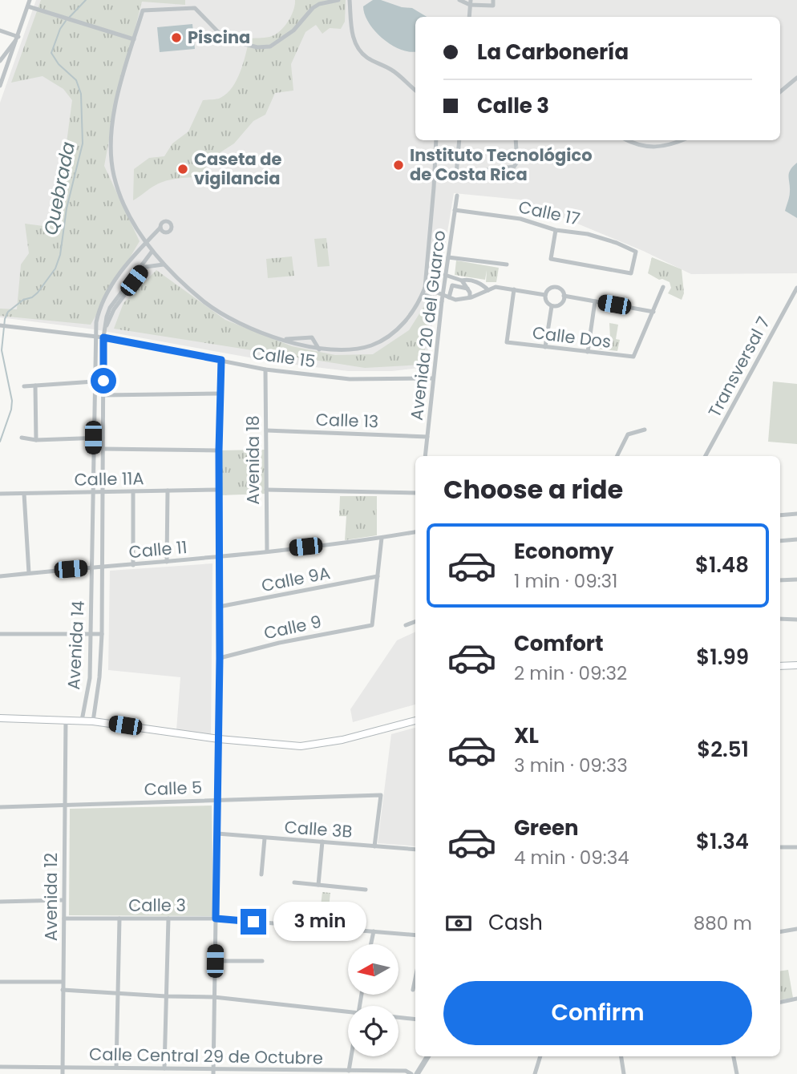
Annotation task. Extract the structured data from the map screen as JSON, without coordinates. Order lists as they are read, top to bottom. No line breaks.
{"streets":{"street":["Calle 17","Avenida 20 del Guarco","Calle Dos","Calle 15","Transversal 7","Calle 13","Avenida 18","Calle 11A","Calle 11","Calle 9A","Calle 9","Avenida 14","Calle 5","Calle 3B","Avenida 12","Calle 3","Calle Central 29 de Octubre"]},"crossings":[["Calle 17","Avenida 20 del Guarco"],["Avenida 20 del Guarco","Calle 15"],["Avenida 20 del Guarco","Calle 13"],["Calle 15","Avenida 18"],["Calle 15","Avenida 14"],["Calle 13","Avenida 18"],["Avenida 18","Calle 11"],["Calle 11A","Avenida 14"],["Calle 11","Avenida 14"],["Calle 9A","Calle 9"],["Calle 5","Calle 3B"],["Calle 5","Avenida 12"],["Avenida 12","Calle 3"],["Avenida 12","Calle Central 29 de Octubre"]],"water":["Quebrada"],"places":["Piscina","Instituto Tecnológico de Costa Rica","Caseta de vigilancia"],"north":"left","page":{"banner":["La Carbonería","Calle 3"],"heading":"Choose a ride","list":[{"name":"Economy","note":"1 min · 09:31","value":"$1.48"},{"name":"Comfort","note":"2 min · 09:32","value":"$1.99"},{"name":"XL","note":"3 min · 09:33","value":"$2.51"},{"name":"Green","note":"4 min · 09:34","value":"$1.34"}],"pay":["Cash","880 m"],"bubble":"3 min","buttons":"Confirm"}}
